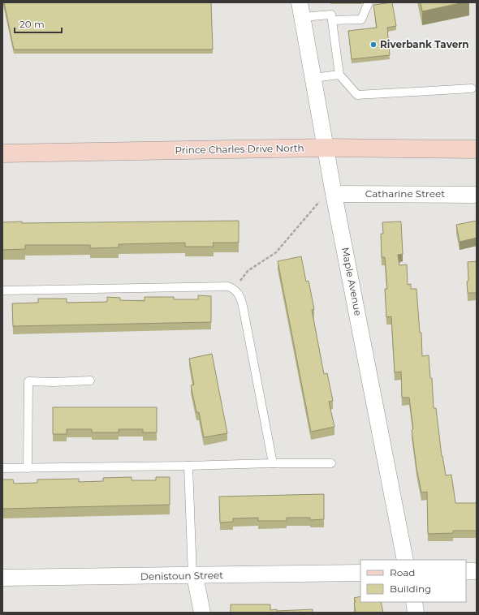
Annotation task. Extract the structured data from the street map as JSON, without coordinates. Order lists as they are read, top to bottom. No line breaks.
{"streets":{"main road":["Prince Charles Drive North"],"street":["Catharine Street","Maple Avenue","Denistoun Street"]},"crossings":[["Prince Charles Drive North","Maple Avenue"],["Catharine Street","Maple Avenue"]],"places":["Riverbank Tavern"],"legend":["Road","Building"],"scale_bar":"20 m"}
